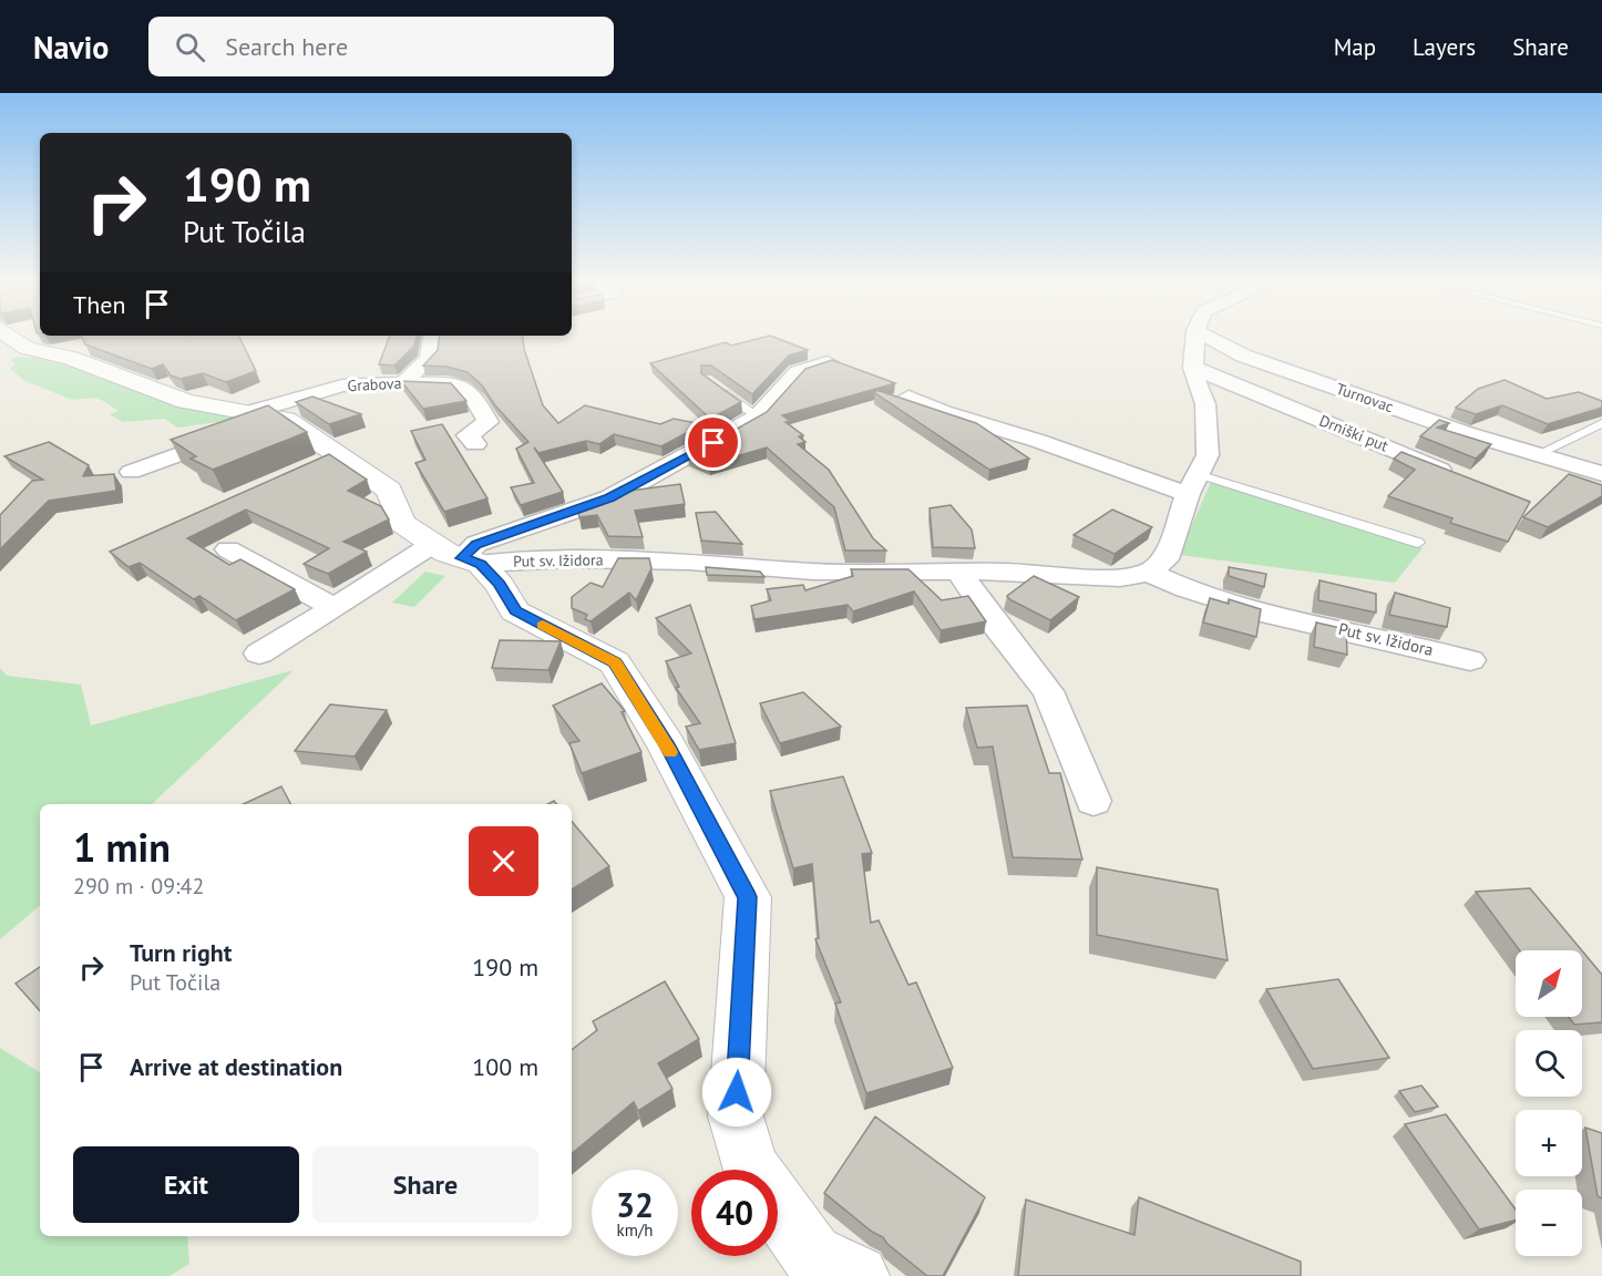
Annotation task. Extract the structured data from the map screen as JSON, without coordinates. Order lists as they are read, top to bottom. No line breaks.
{"streets":{"street":["Grabova","Turnovac","Drniški put","Put sv. Ižidora"]},"crossings":[["Grabova","Put sv. Ižidora"]],"north":"top right","page":{"header":"Navio","search":"Search here","nav":["Map","Layers","Share"],"turn":["190 m","Put Točila"],"then":"Then","heading":["1 min","290 m · 09:42"],"list":[{"name":"Turn right","note":"Put Točila","value":"190 m"},{"name":"Arrive at destination","value":"100 m"}],"map_buttons":["+","−"],"buttons":["Exit","Share"],"speed":"32 km/h","limit":"40"}}
